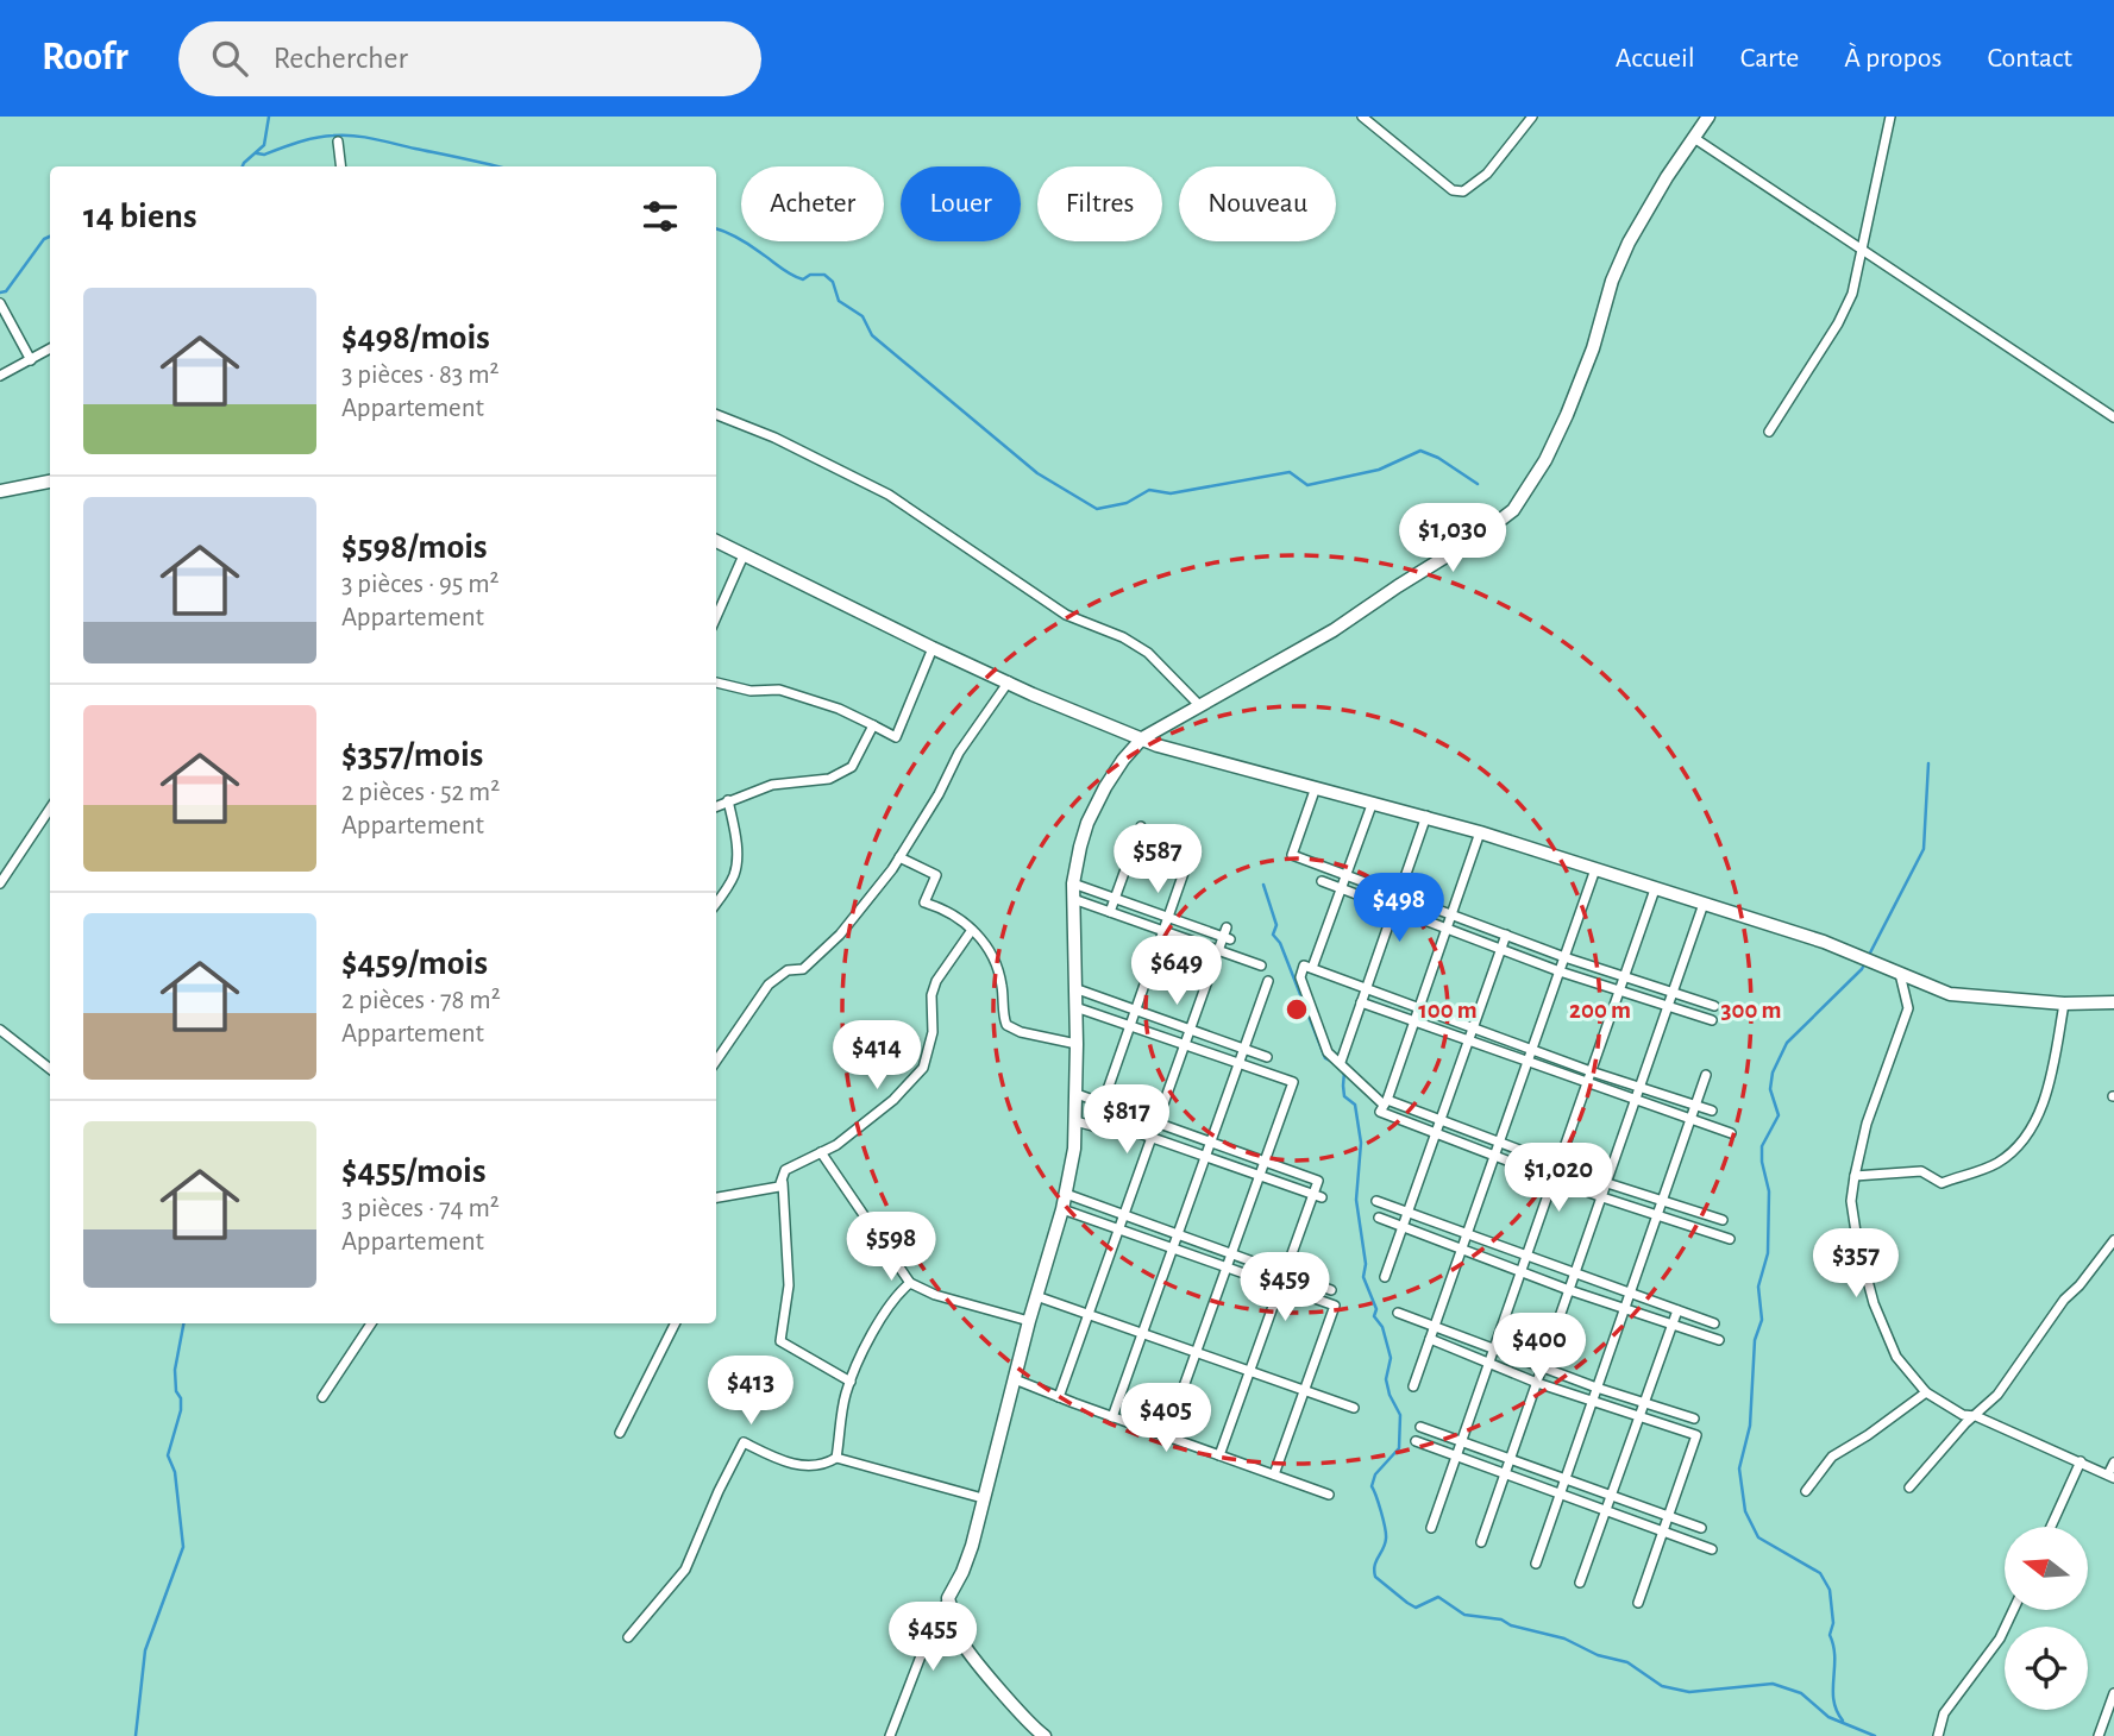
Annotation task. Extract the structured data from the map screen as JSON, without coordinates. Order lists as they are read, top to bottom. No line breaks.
{"north":"left","page":{"header":"Roofr","search":"Rechercher","nav":["Accueil","Carte","À propos","Contact"],"chip":["Acheter","Louer","Filtres","Nouveau"],"heading":"14 biens","list":[{"name":"$498/mois","note":"3 pièces · 83 m² · Appartement"},{"name":"$598/mois","note":"3 pièces · 95 m² · Appartement"},{"name":"$357/mois","note":"2 pièces · 52 m² · Appartement"},{"name":"$459/mois","note":"2 pièces · 78 m² · Appartement"},{"name":"$455/mois","note":"3 pièces · 74 m² · Appartement"}],"price":["$1,030","$587","$498","$649","$414","$817","$1,020","$598","$357","$459","$400","$413","$405","$455"]},"rings":["100 m","200 m","300 m"]}
